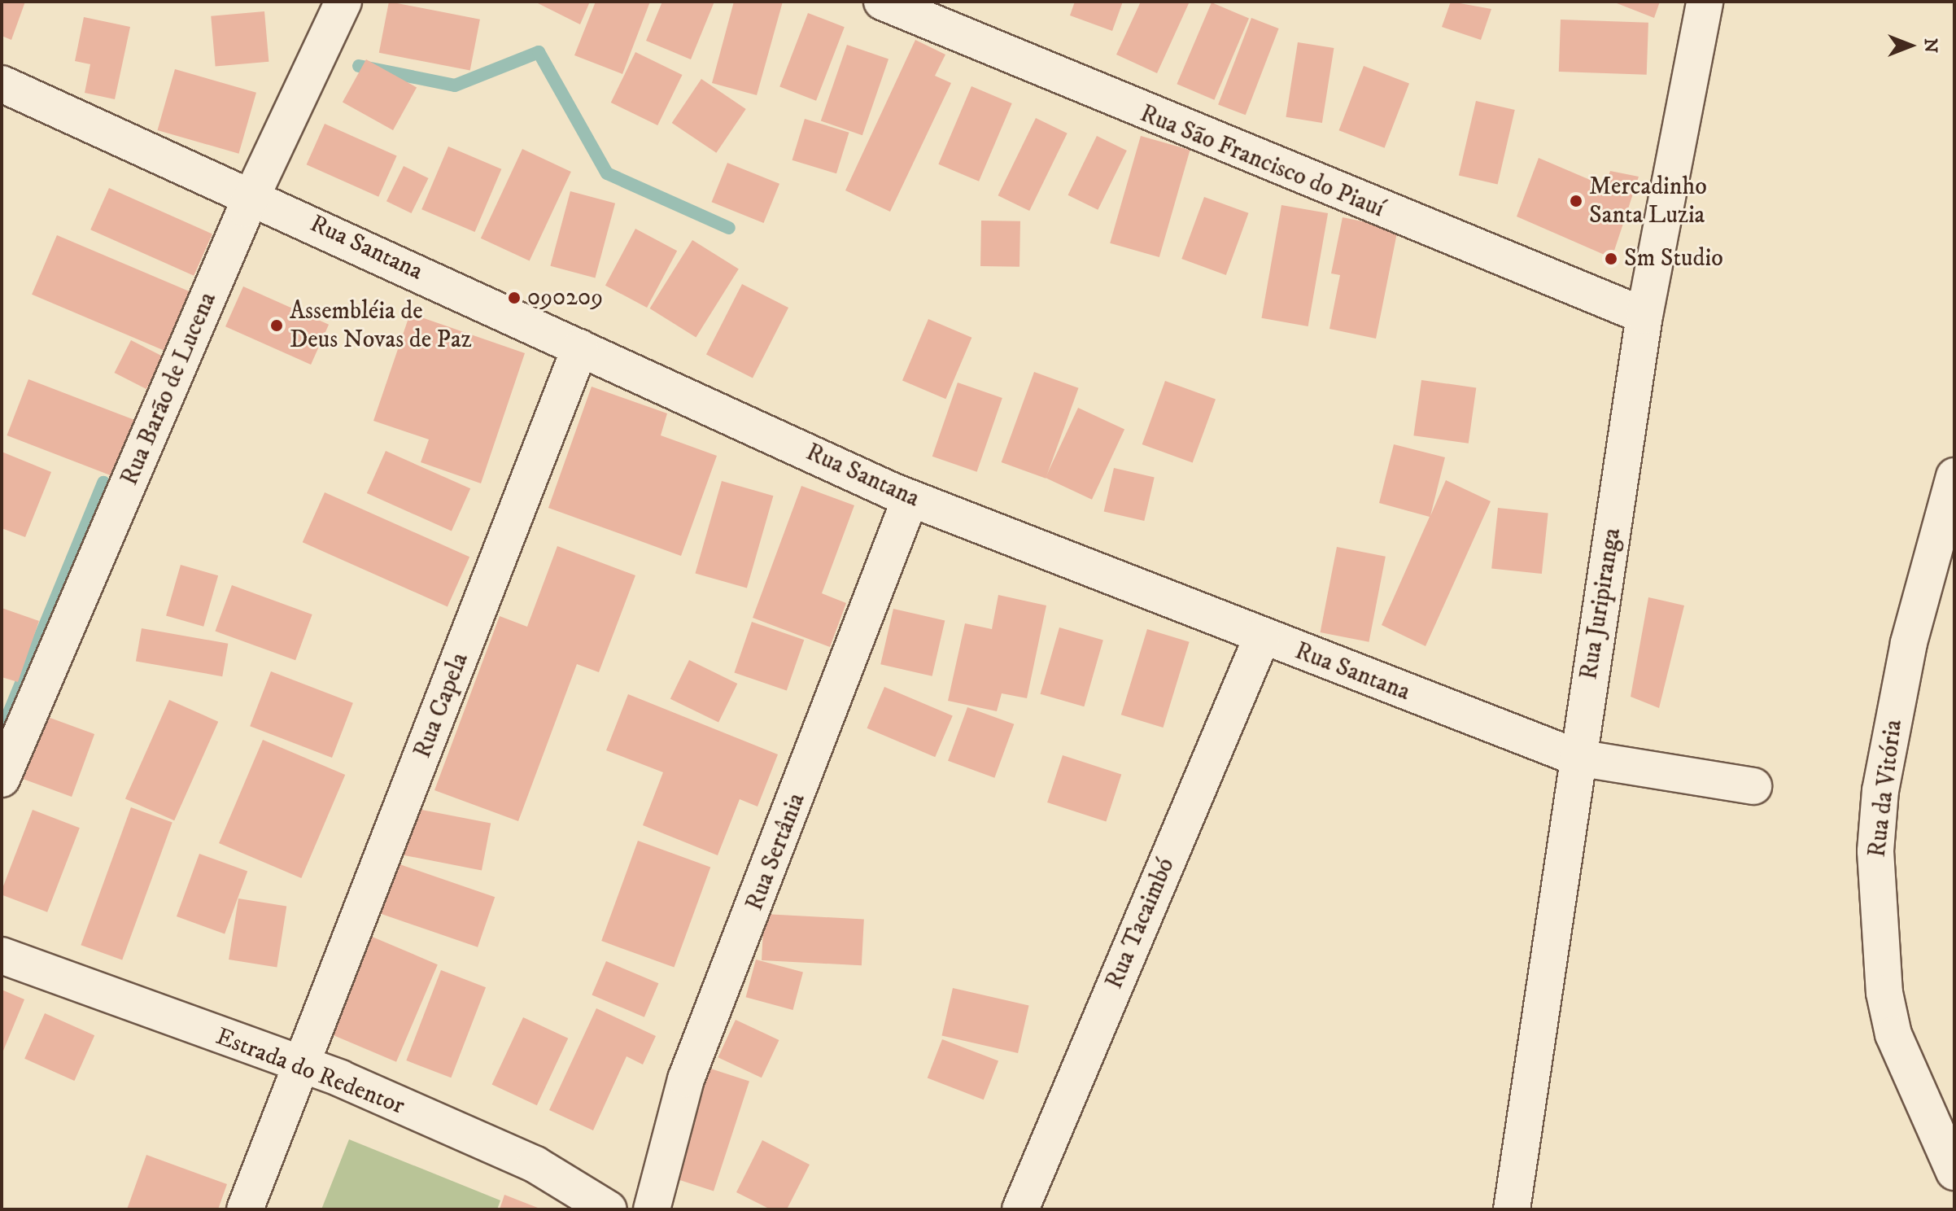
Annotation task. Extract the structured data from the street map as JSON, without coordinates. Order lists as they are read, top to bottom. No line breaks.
{"streets":{"street":["Rua São Francisco do Piauí","Rua Santana","Rua Barão de Lucena","Rua Juripiranga","Rua Capela","Rua da Vitória","Rua Sertânia","Rua Tacaimbó","Estrada do Redentor"]},"crossings":[["Rua São Francisco do Piauí","Rua Juripiranga"],["Rua Santana","Rua Barão de Lucena"],["Rua Santana","Rua Juripiranga"],["Rua Santana","Rua Capela"],["Rua Santana","Rua Sertânia"],["Rua Santana","Rua Tacaimbó"],["Rua Capela","Estrada do Redentor"]],"places":["Mercadinho Santa Luzia","Sm Studio","090209","Assembléia de Deus Novas de Paz"],"north":"right"}
